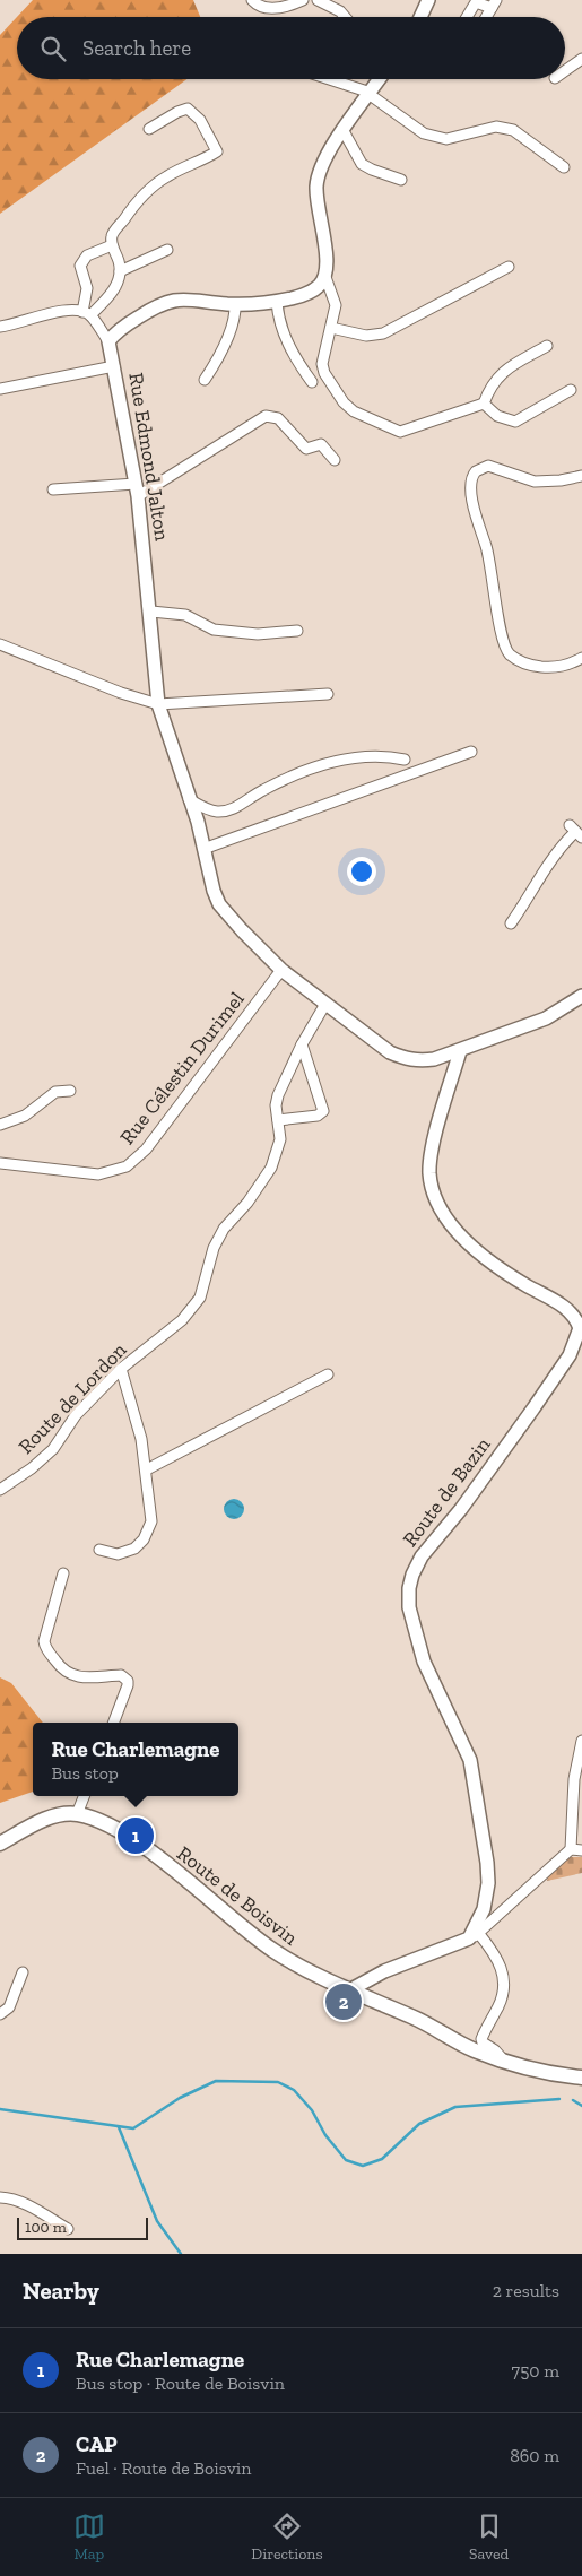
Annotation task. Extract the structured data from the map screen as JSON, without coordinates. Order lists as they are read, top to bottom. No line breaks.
{"streets":{"main road":["Route de Boisvin"],"street":["Rue Edmond Jalton","Rue Célestin Durimel","Route de Lordon","Route de Bazin"]},"crossings":[["Rue Edmond Jalton","Rue Célestin Durimel"],["Rue Edmond Jalton","Route de Lordon"],["Rue Edmond Jalton","Route de Bazin"]],"scale_bar":"100 m","page":{"search":"Search here","popup":["Rue Charlemagne","Bus stop"],"pins":["1","2"],"scale":"100 m","heading":["Nearby","2 results"],"list":[{"mark":"1","name":"Rue Charlemagne","note":"Bus stop · Route de Boisvin","value":"750 m"},{"mark":"2","name":"CAP","note":"Fuel · Route de Boisvin","value":"860 m"}],"nav":["Map","Directions","Saved"]}}
